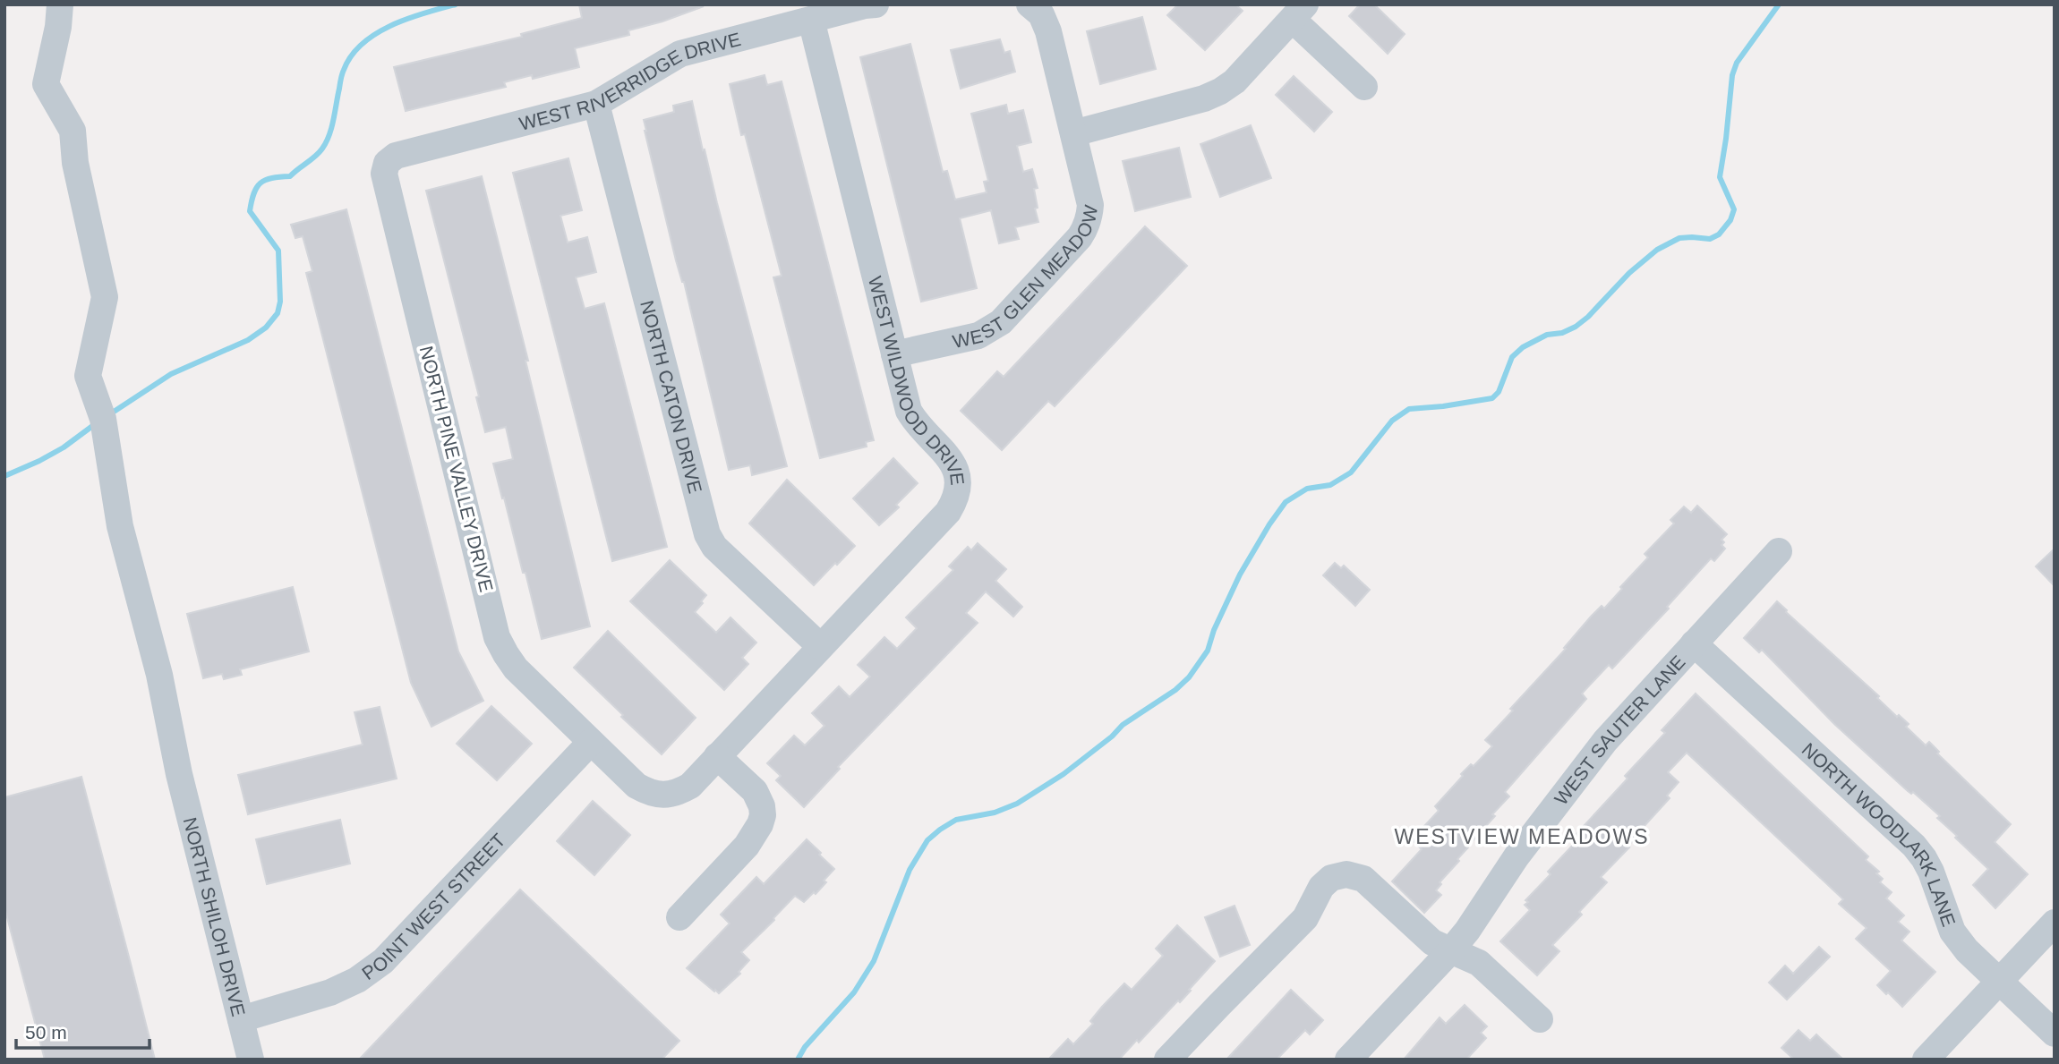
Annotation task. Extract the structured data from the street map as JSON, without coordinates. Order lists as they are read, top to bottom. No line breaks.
{"streets":{"street":["WEST RIVERRIDGE DRIVE","WEST GLEN MEADOW","WEST WILDWOOD DRIVE","NORTH CATON DRIVE","NORTH PINE VALLEY DRIVE","WEST SAUTER LANE","NORTH WOODLARK LANE","POINT WEST STREET","NORTH SHILOH DRIVE"]},"crossings":[["WEST RIVERRIDGE DRIVE","WEST WILDWOOD DRIVE"],["WEST RIVERRIDGE DRIVE","NORTH CATON DRIVE"],["WEST RIVERRIDGE DRIVE","NORTH PINE VALLEY DRIVE"],["WEST GLEN MEADOW","WEST WILDWOOD DRIVE"],["WEST WILDWOOD DRIVE","NORTH CATON DRIVE"],["WEST WILDWOOD DRIVE","NORTH PINE VALLEY DRIVE"],["WEST WILDWOOD DRIVE","POINT WEST STREET"],["NORTH PINE VALLEY DRIVE","POINT WEST STREET"],["WEST SAUTER LANE","NORTH WOODLARK LANE"],["POINT WEST STREET","NORTH SHILOH DRIVE"]],"districts":["WESTVIEW MEADOWS"],"scale_bar":"50 m"}
